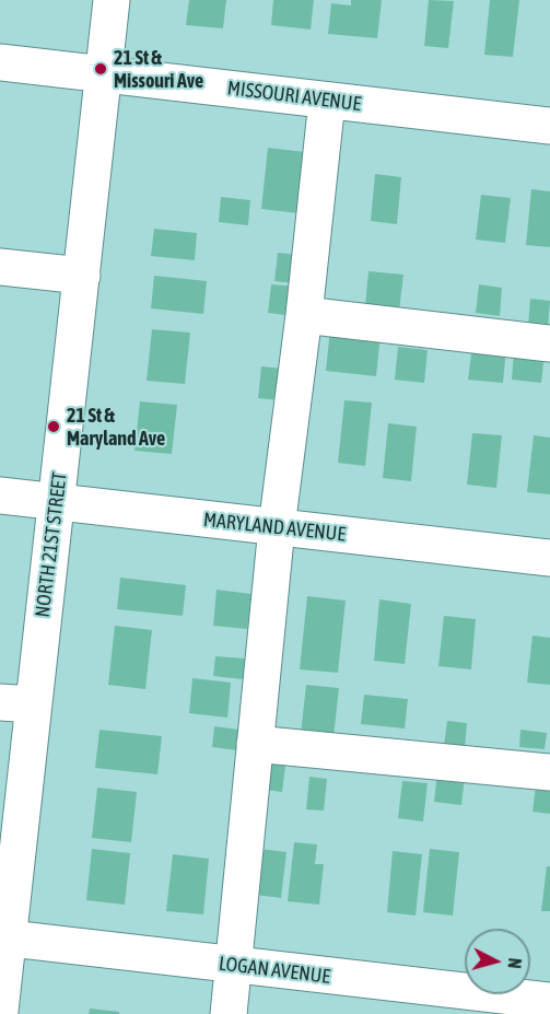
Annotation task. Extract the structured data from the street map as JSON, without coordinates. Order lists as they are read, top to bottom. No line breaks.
{"streets":{"street":["MISSOURI AVENUE","MARYLAND AVENUE","NORTH 21ST STREET","LOGAN AVENUE"]},"crossings":[["MISSOURI AVENUE","NORTH 21ST STREET"],["MARYLAND AVENUE","NORTH 21ST STREET"],["NORTH 21ST STREET","LOGAN AVENUE"]],"places":["21 St & Missouri Ave","21 St & Maryland Ave"],"north":"right"}
